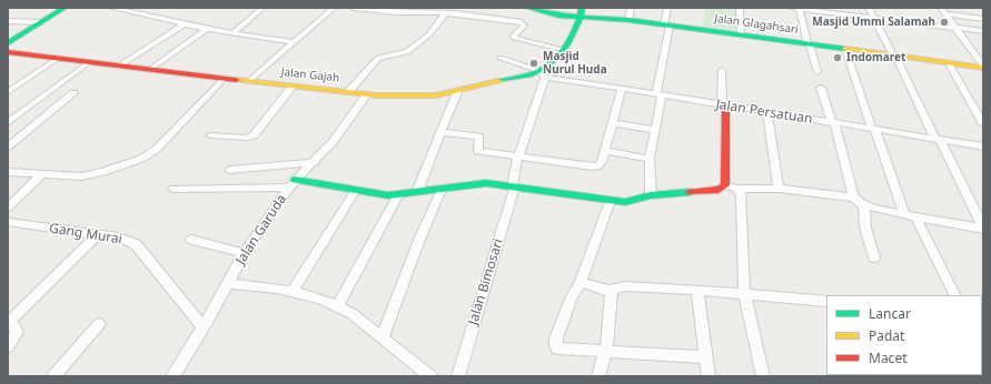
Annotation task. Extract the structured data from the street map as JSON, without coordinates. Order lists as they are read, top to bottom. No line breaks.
{"streets":{"street":["Jalan Glagahsari","Jalan Gajah","Jalan Persatuan","Jalan Garuda","Gang Murai","Jalan Bimosari"]},"crossings":[["Jalan Gajah","Jalan Persatuan"],["Jalan Gajah","Jalan Garuda"],["Jalan Gajah","Jalan Bimosari"],["Jalan Persatuan","Jalan Bimosari"],["Jalan Garuda","Gang Murai"]],"places":["Masjid Ummi Salamah","Indomaret","Masjid Nurul Huda"],"legend":["Lancar","Padat","Macet"]}
